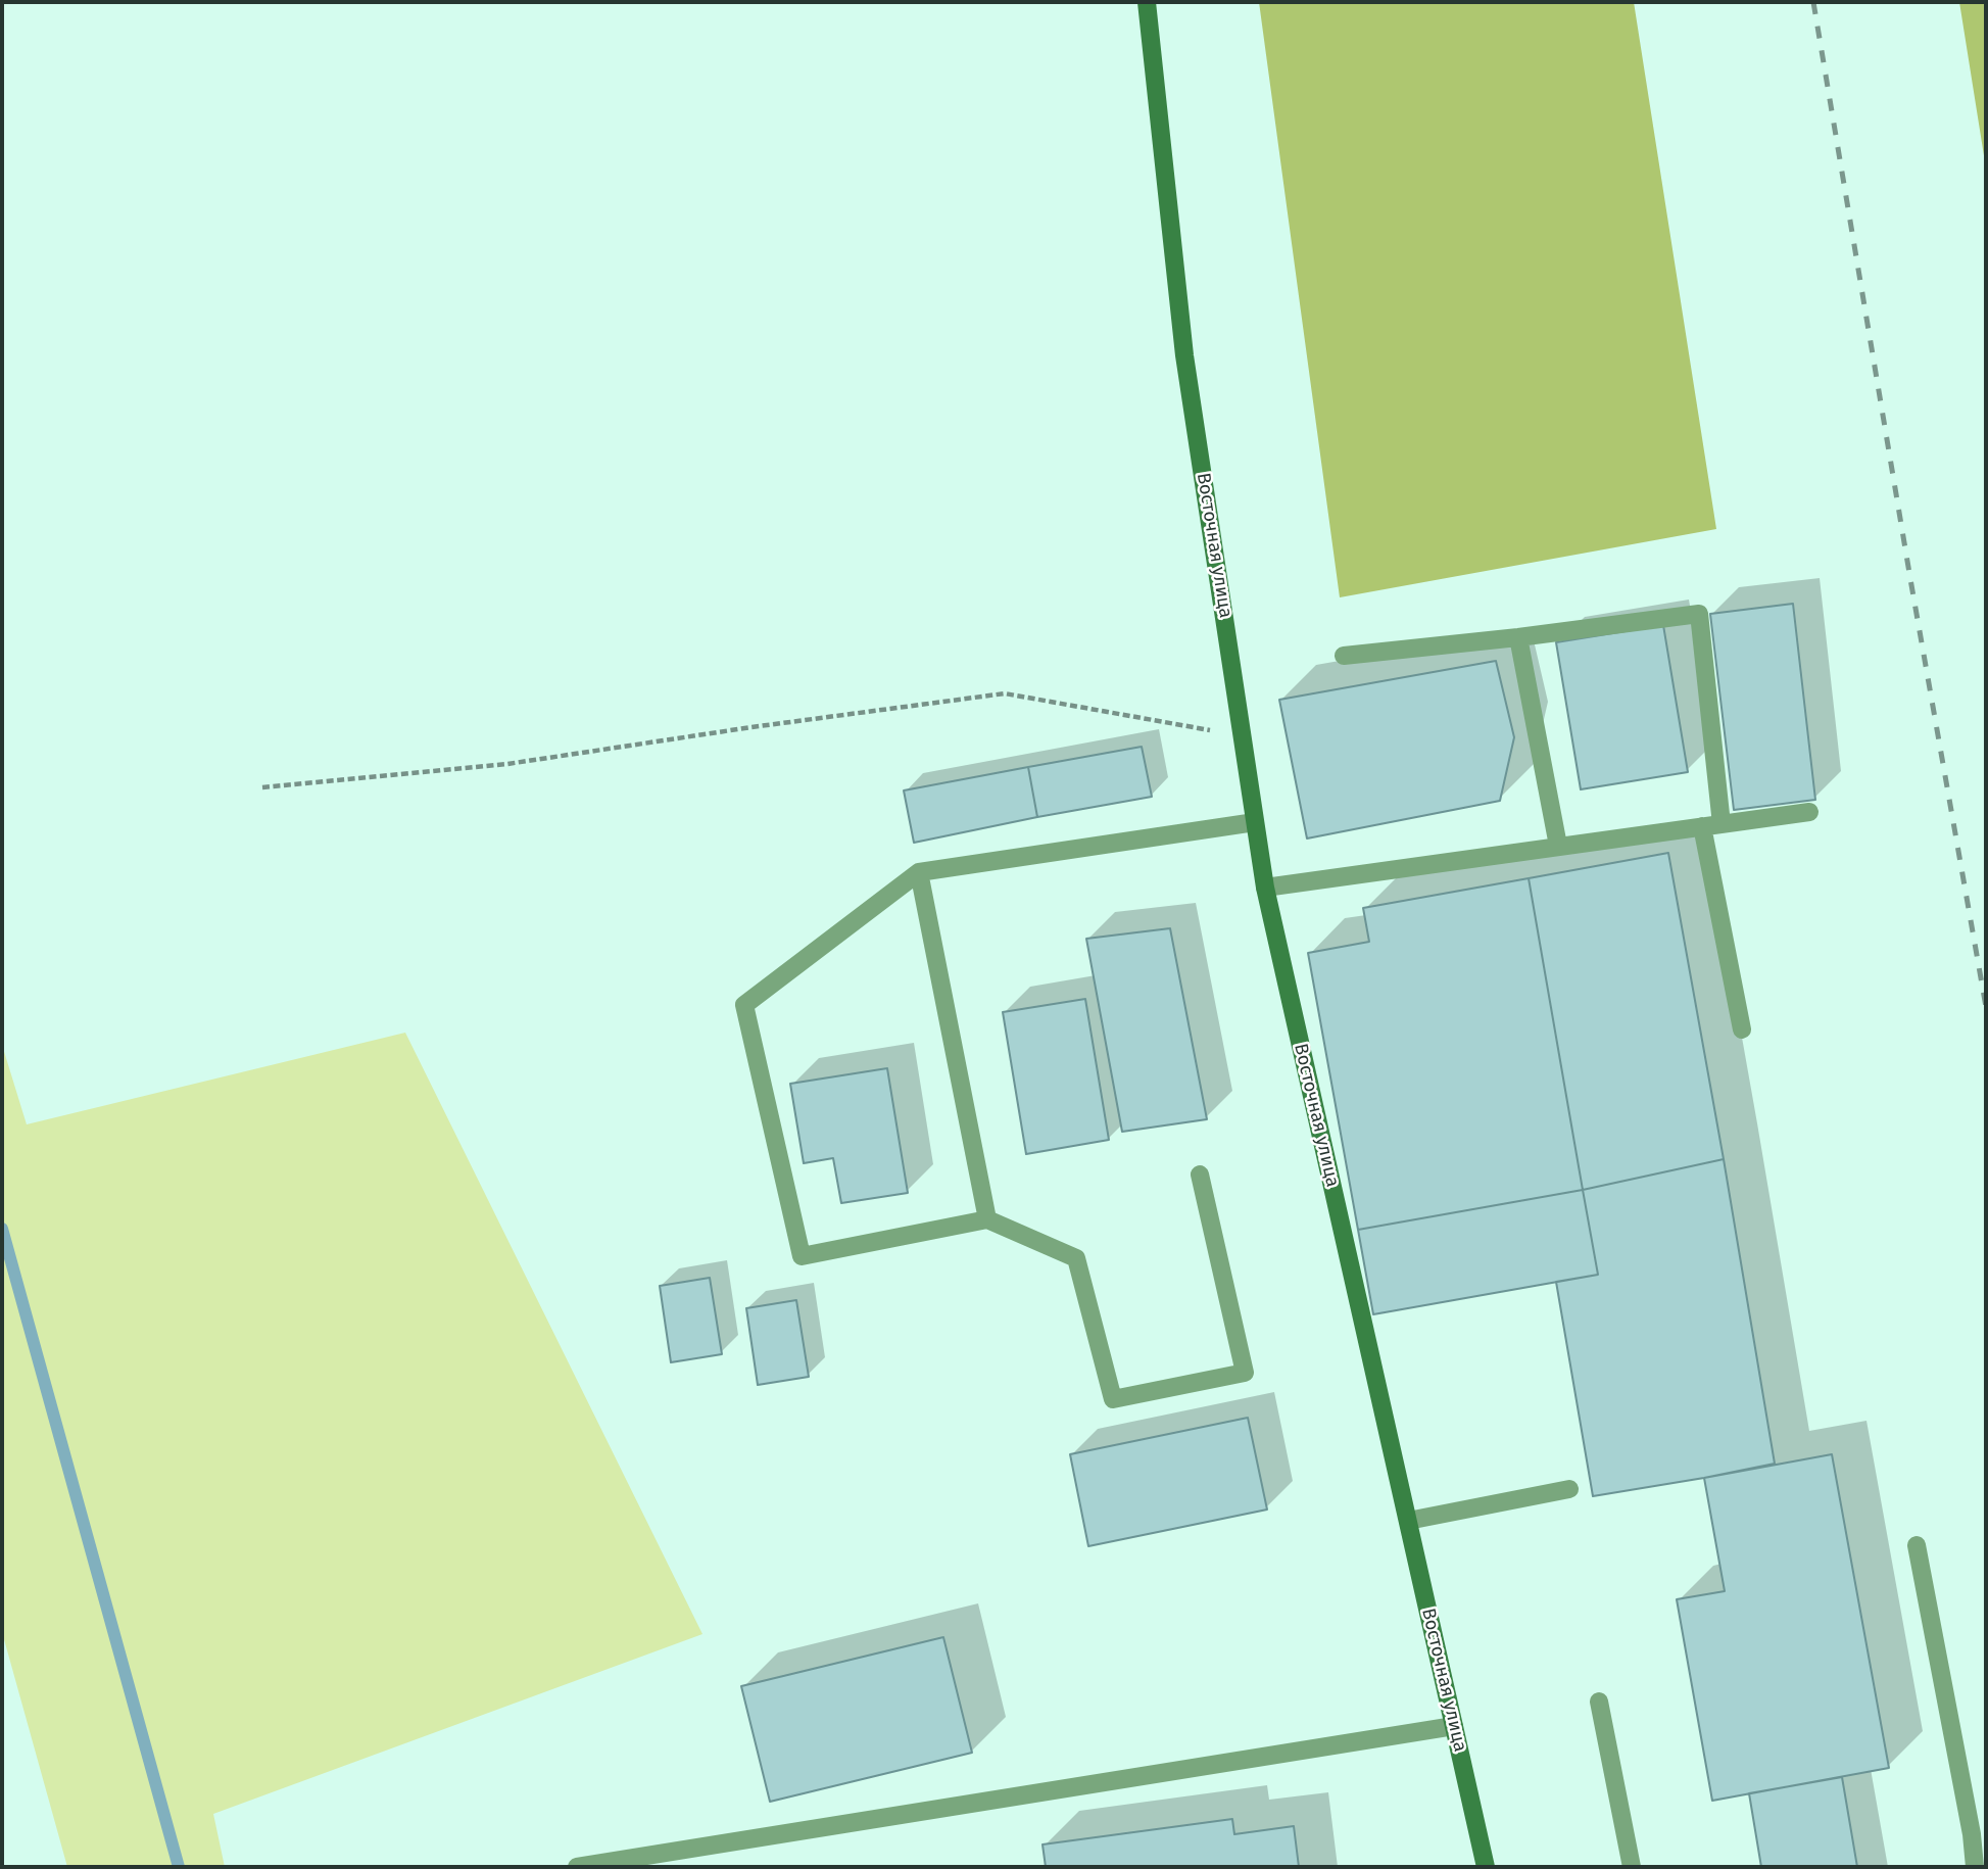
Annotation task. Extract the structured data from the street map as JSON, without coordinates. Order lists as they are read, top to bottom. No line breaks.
{"streets":{"street":["Восточная улица"]}}
